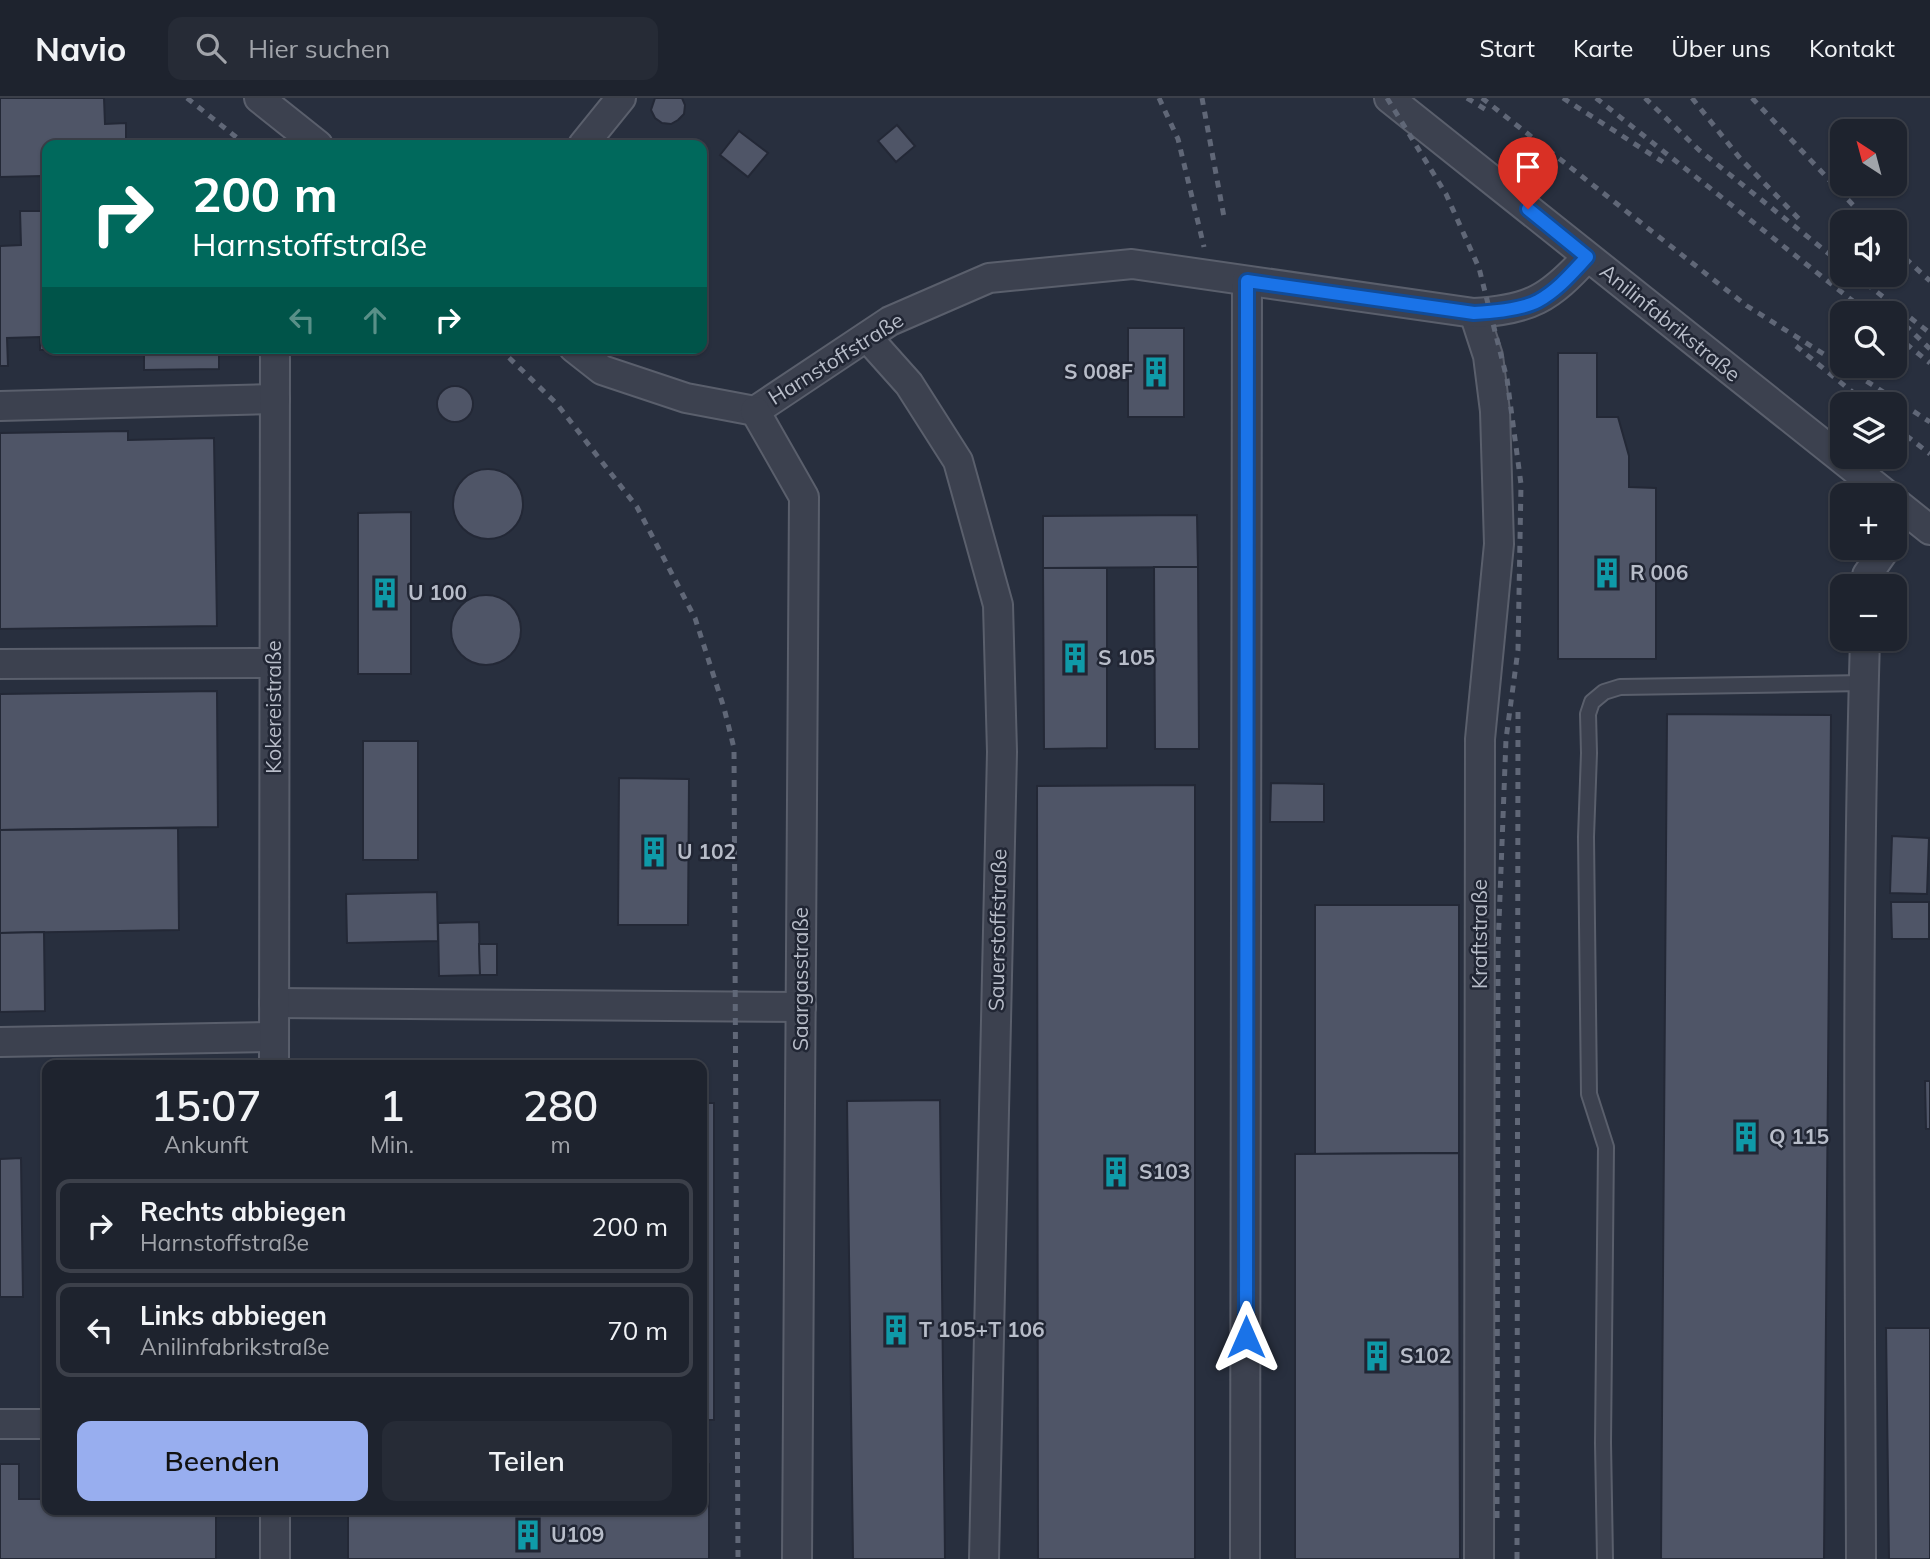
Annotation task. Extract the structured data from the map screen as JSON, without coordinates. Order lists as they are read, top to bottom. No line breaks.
{"streets":{"street":["Anilinfabrikstraße","Harnstoffstraße","Kokereistraße","Sauerstoffstraße","Kraftstraße","Saargasstraße"]},"crossings":[["Anilinfabrikstraße","Harnstoffstraße"],["Harnstoffstraße","Sauerstoffstraße"],["Harnstoffstraße","Kraftstraße"],["Harnstoffstraße","Saargasstraße"]],"places":{"building":["S 008F","R 006","U 100","S 105","U 102","Q 115","S103","T 105+T 106","S102","U109"]},"north":"top left","page":{"header":"Navio","search":"Hier suchen","nav":["Start","Karte","Über uns","Kontakt"],"map_buttons":["+","−"],"turn":["200 m","Harnstoffstraße"],"eta":["15:07","Ankunft","1","Min.","280","m"],"list":[{"name":"Rechts abbiegen","note":"Harnstoffstraße","value":"200 m"},{"name":"Links abbiegen","note":"Anilinfabrikstraße","value":"70 m"}],"buttons":["Beenden","Teilen"]}}
